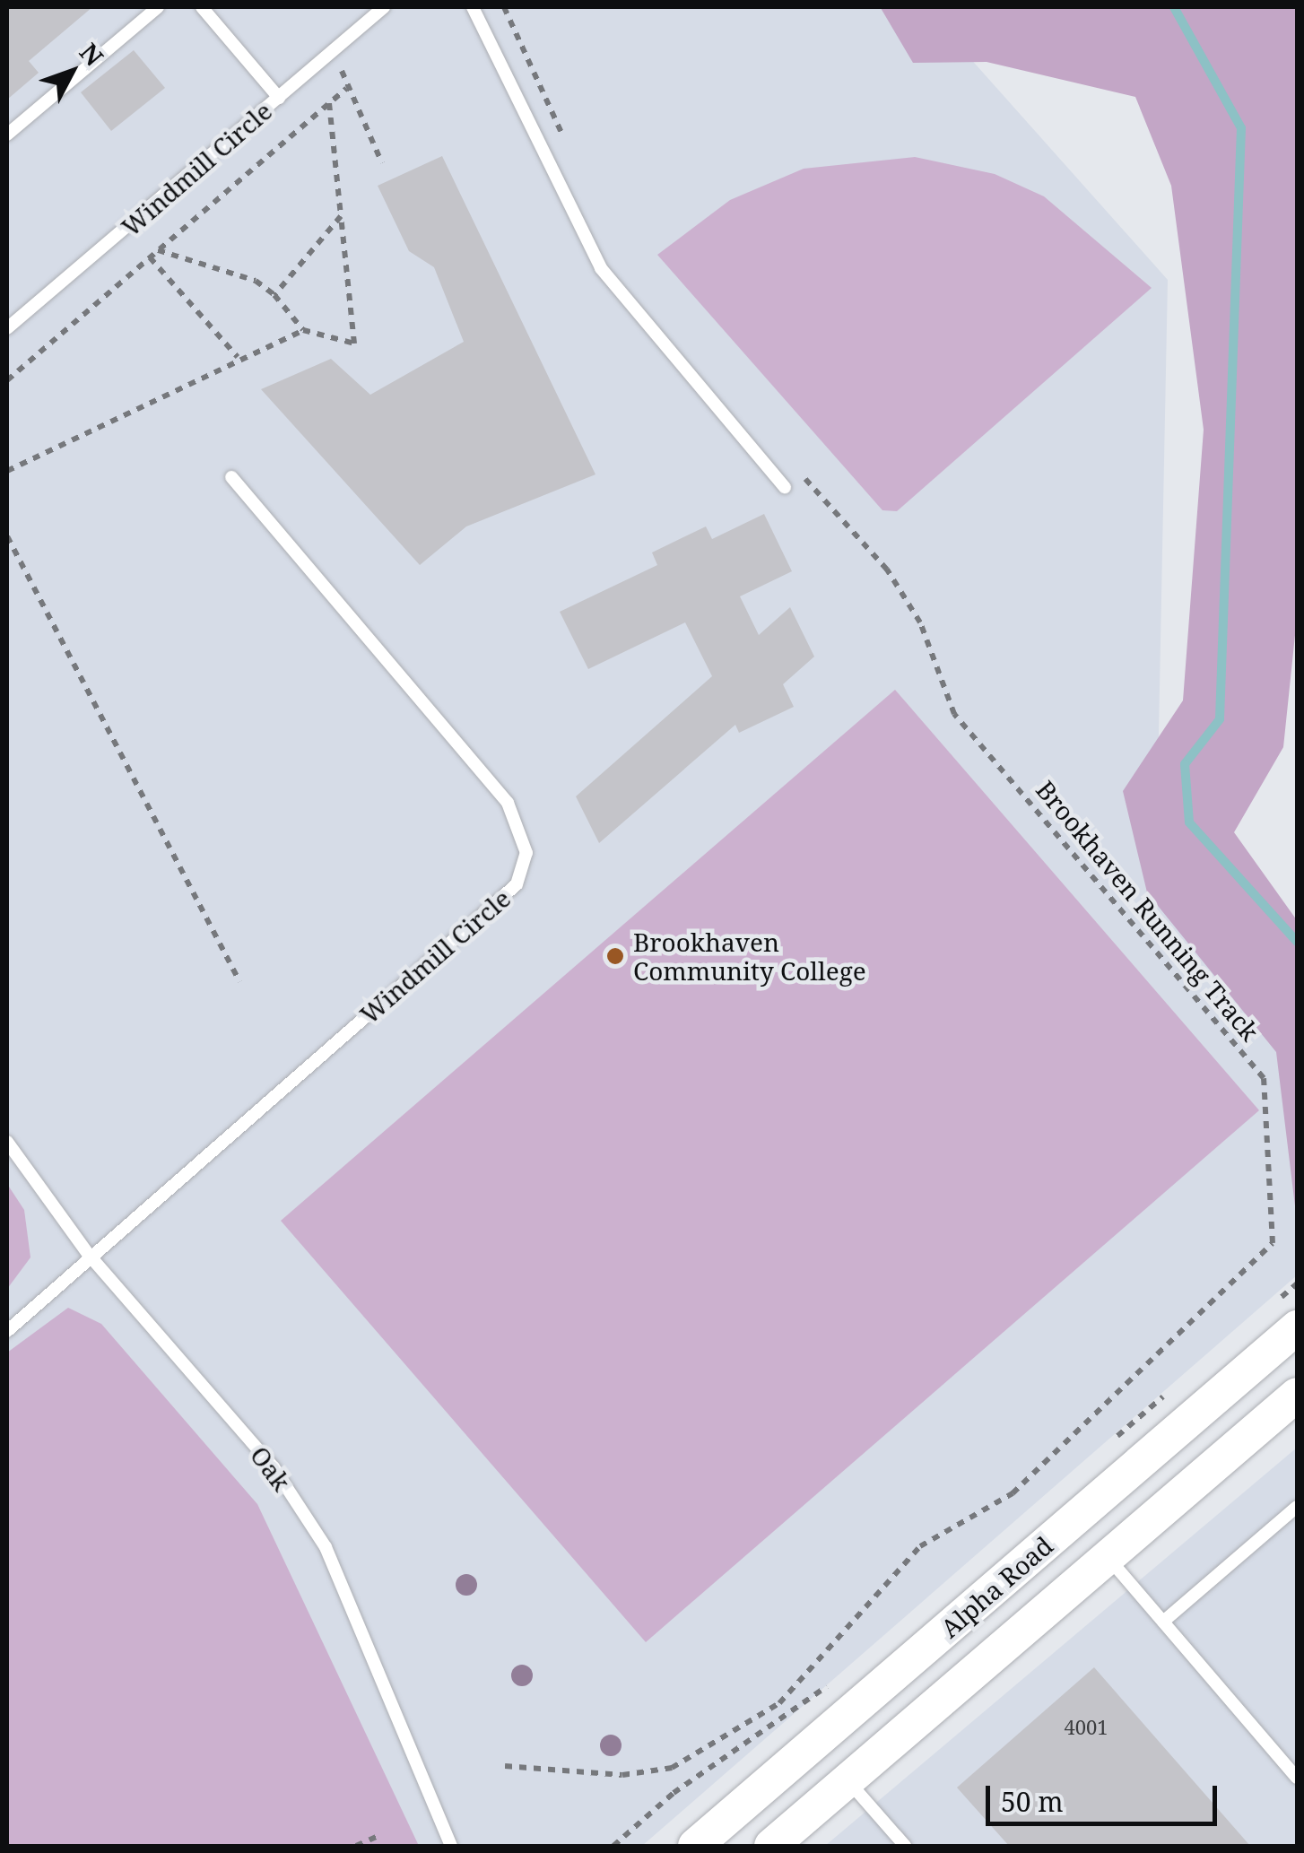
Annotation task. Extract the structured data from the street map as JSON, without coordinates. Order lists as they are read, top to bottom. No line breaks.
{"streets":{"street":["Alpha Road"],"lane":["Windmill Circle","Oak"],"path":["Brookhaven Running Track"]},"crossings":[["Windmill Circle","Oak"]],"places":["Brookhaven Community College"],"house_numbers":["4001"],"scale_bar":"50 m","north":"top right"}
